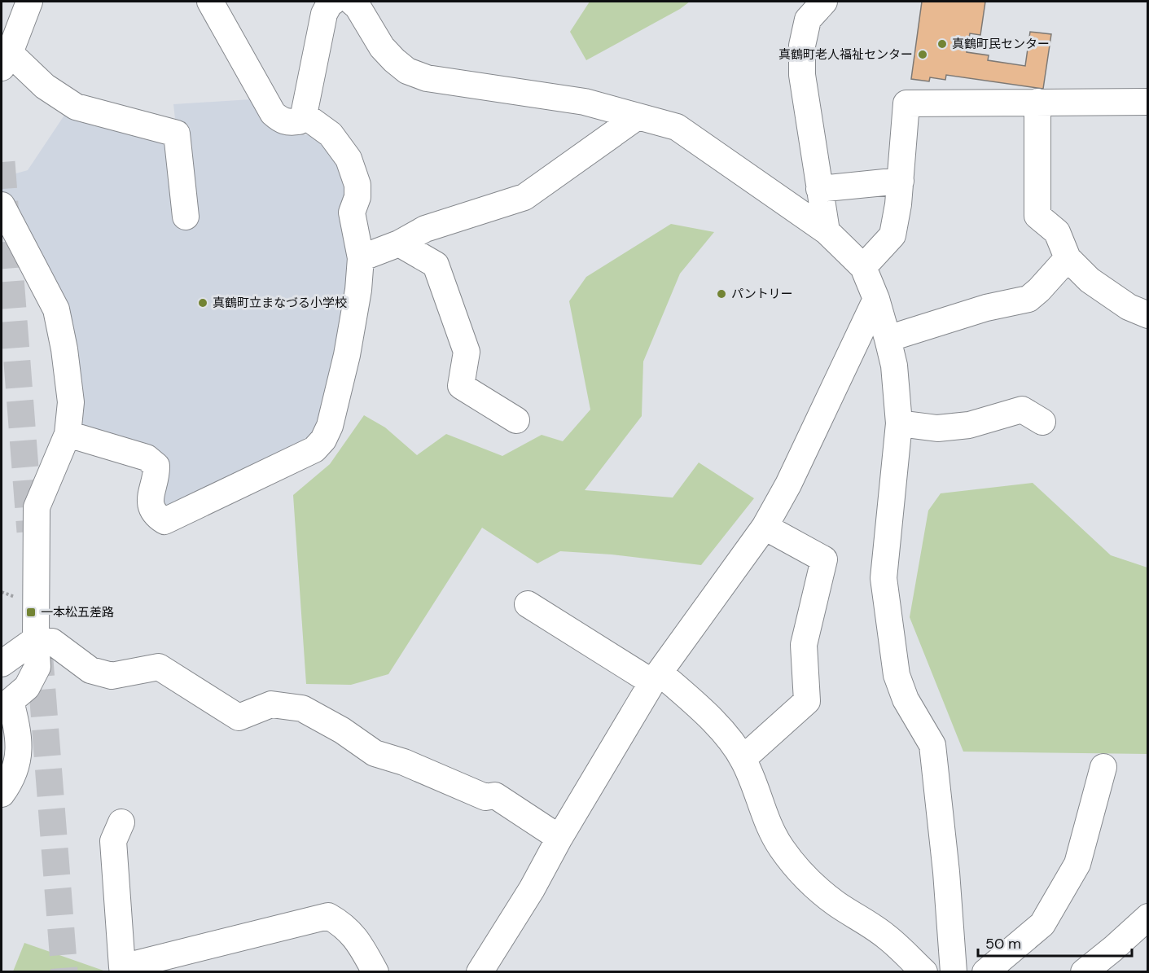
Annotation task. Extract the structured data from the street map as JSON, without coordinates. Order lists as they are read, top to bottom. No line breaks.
{"places":{"other":["真鶴町民センター","真鶴町老人福祉センター","パントリー","真鶴町立まなづる小学校"],"transit":["一本松五差路"]},"scale_bar":"50 m"}
